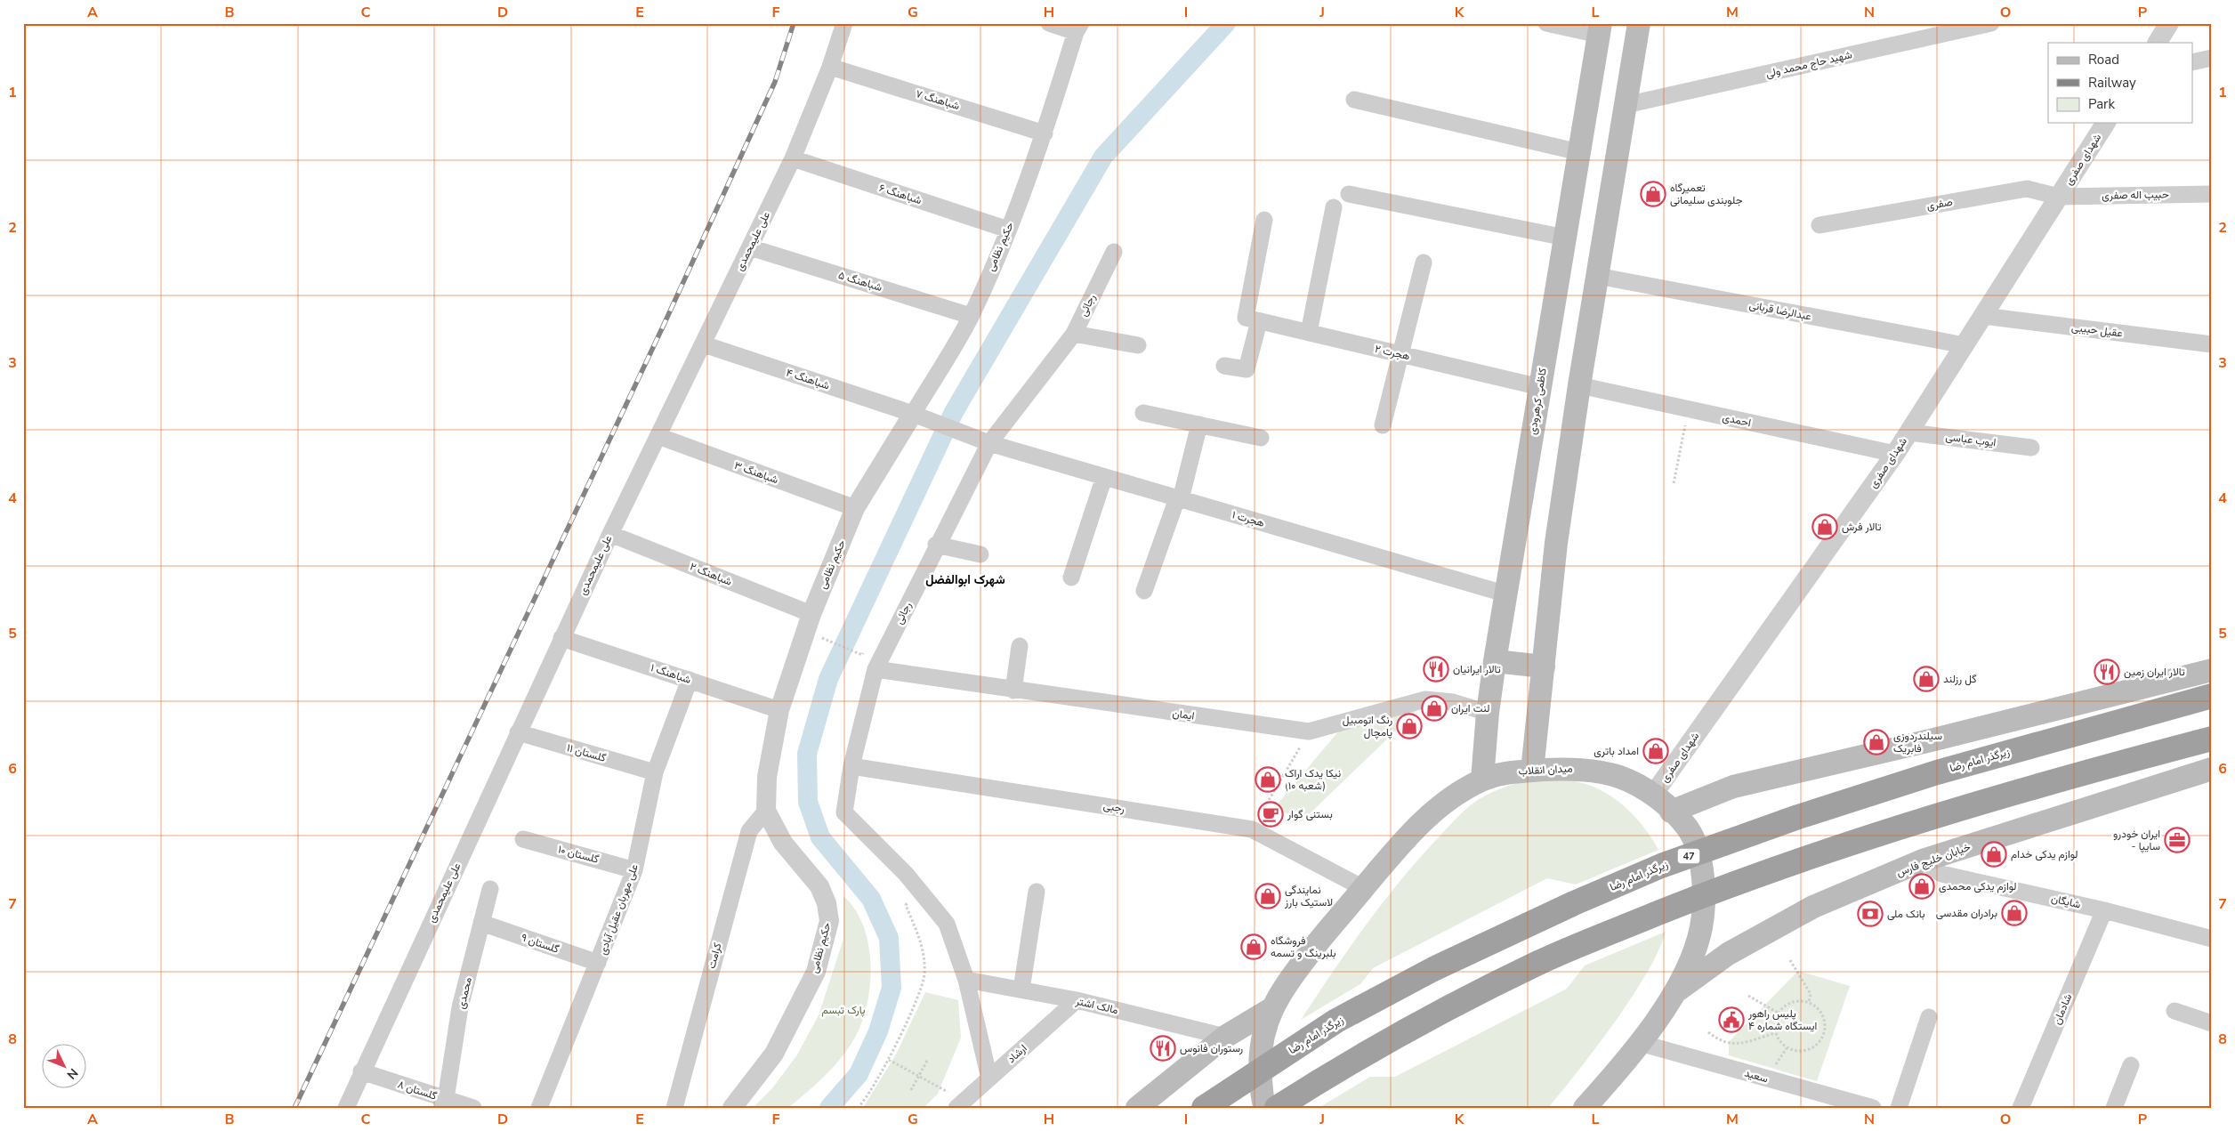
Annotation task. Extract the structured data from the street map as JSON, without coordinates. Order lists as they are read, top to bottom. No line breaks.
{"streets":{"highway":["زیرگذر امام رضا","47"],"main road":["کاظمی کرهرودی","میدان انقلاب","خیابان خلیج فارس"],"street":["شهید حاج محمد ولی","شباهنگ ۷","شهدای صفری","شباهنگ ۶","حبیب اله صفری","صفری","علی علیمحمدی","حکیم نظامی","شباهنگ ۵","رجائی","عبدالرضا قربانی","عقیل حبیبی","هجرت ۲","شباهنگ ۴","احمدی","ایوب عباسی","شباهنگ ۳","هجرت ۱","شباهنگ ۲","شباهنگ ۱","ایمان","گلستان ۱۱","رجبی","گلستان ۱۰","شایگان","علی مهربان عقیل آبادی","گلستان ۹","کرامت","محمدی","مالک اشتر","شادمان","ارشاد","سعید","گلستان ۸"]},"crossings":[["شباهنگ ۷","علی علیمحمدی"],["شباهنگ ۷","حکیم نظامی"],["شهدای صفری","حبیب اله صفری"],["شهدای صفری","صفری"],["شهدای صفری","عبدالرضا قربانی"],["شهدای صفری","عقیل حبیبی"],["شهدای صفری","احمدی"],["شهدای صفری","ایوب عباسی"],["شهدای صفری","میدان انقلاب"],["شباهنگ ۶","علی علیمحمدی"],["شباهنگ ۶","حکیم نظامی"],["حبیب اله صفری","صفری"],["علی علیمحمدی","شباهنگ ۵"],["علی علیمحمدی","شباهنگ ۴"],["علی علیمحمدی","شباهنگ ۳"],["علی علیمحمدی","شباهنگ ۲"],["علی علیمحمدی","شباهنگ ۱"],["علی علیمحمدی","گلستان ۱۱"],["علی علیمحمدی","گلستان ۸"],["حکیم نظامی","شباهنگ ۵"],["حکیم نظامی","شباهنگ ۴"],["حکیم نظامی","شباهنگ ۳"],["حکیم نظامی","شباهنگ ۲"],["حکیم نظامی","شباهنگ ۱"],["حکیم نظامی","کرامت"],["رجائی","هجرت ۱"],["رجائی","ایمان"],["رجائی","رجبی"],["رجائی","مالک اشتر"],["رجائی","ارشاد"],["هجرت ۲","کاظمی کرهرودی"],["شباهنگ ۴","هجرت ۱"],["کاظمی کرهرودی","هجرت ۱"],["کاظمی کرهرودی","ایمان"],["کاظمی کرهرودی","میدان انقلاب"],["شباهنگ ۱","علی مهربان عقیل آبادی"],["گلستان ۱۱","علی مهربان عقیل آبادی"],["میدان انقلاب","رجبی"],["میدان انقلاب","خیابان خلیج فارس"],["میدان انقلاب","سعید"],["گلستان ۱۰","علی مهربان عقیل آبادی"],["خیابان خلیج فارس","شایگان"],["شایگان","شادمان"],["علی مهربان عقیل آبادی","گلستان ۹"],["گلستان ۹","محمدی"],["محمدی","گلستان ۸"],["مالک اشتر","ارشاد"]],"districts":["شهرک ابوالفضل"],"parks":["پارک تبسم"],"places":{"shop":["تعمیرگاه جلوبندی سلیمانی","تالار فرش","گل رزلند","لنت ایران","رنگ اتومبیل پامچال","سیلندردوزی فابریک","امداد باتری","نیکا یدک اراک (شعبه ۱۰)","لوازم یدکی خدام","لوازم یدکی محمدی","نمایندگی لاستیک بارز","برادران مقدسی","فروشگاه بلبرینگ و تسمه"],"restaurant":["تالار ایرانیان","تالار ایران زمین","رستوران فانوس"],"cafe":["بستنی گوار"],"office":["ایران خودرو - سایپا"],"bank":["بانک ملی"],"public building":["پلیس راهور ایستگاه شماره ۴"]},"legend":["Road","Railway","Park"],"north":"bottom right","grid":{"columns":["A","B","C","D","E","F","G","H","I","J","K","L","M","N","O","P"],"rows":["1","2","3","4","5","6","7","8"]}}
